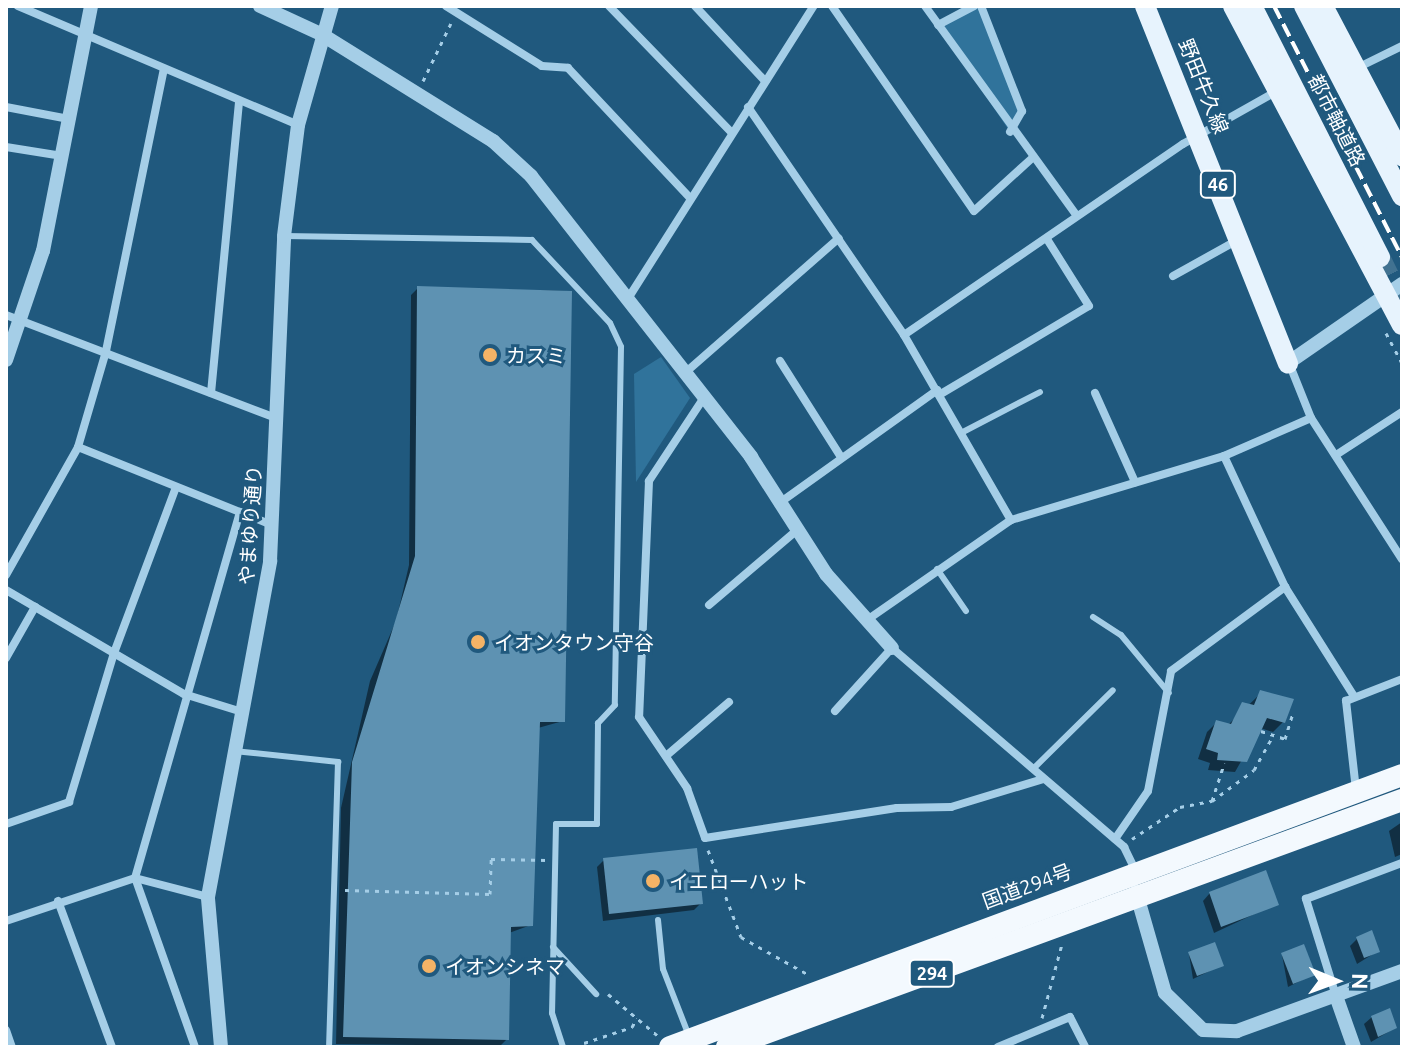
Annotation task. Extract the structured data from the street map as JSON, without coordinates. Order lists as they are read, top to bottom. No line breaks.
{"streets":{"highway":["国道294号","294"],"main road":["野田牛久線","都市軸道路","46"],"street":["やまゆり通り"]},"places":["カスミ","イオンタウン守谷","イエローハット","イオンシネマ"],"north":"right"}
